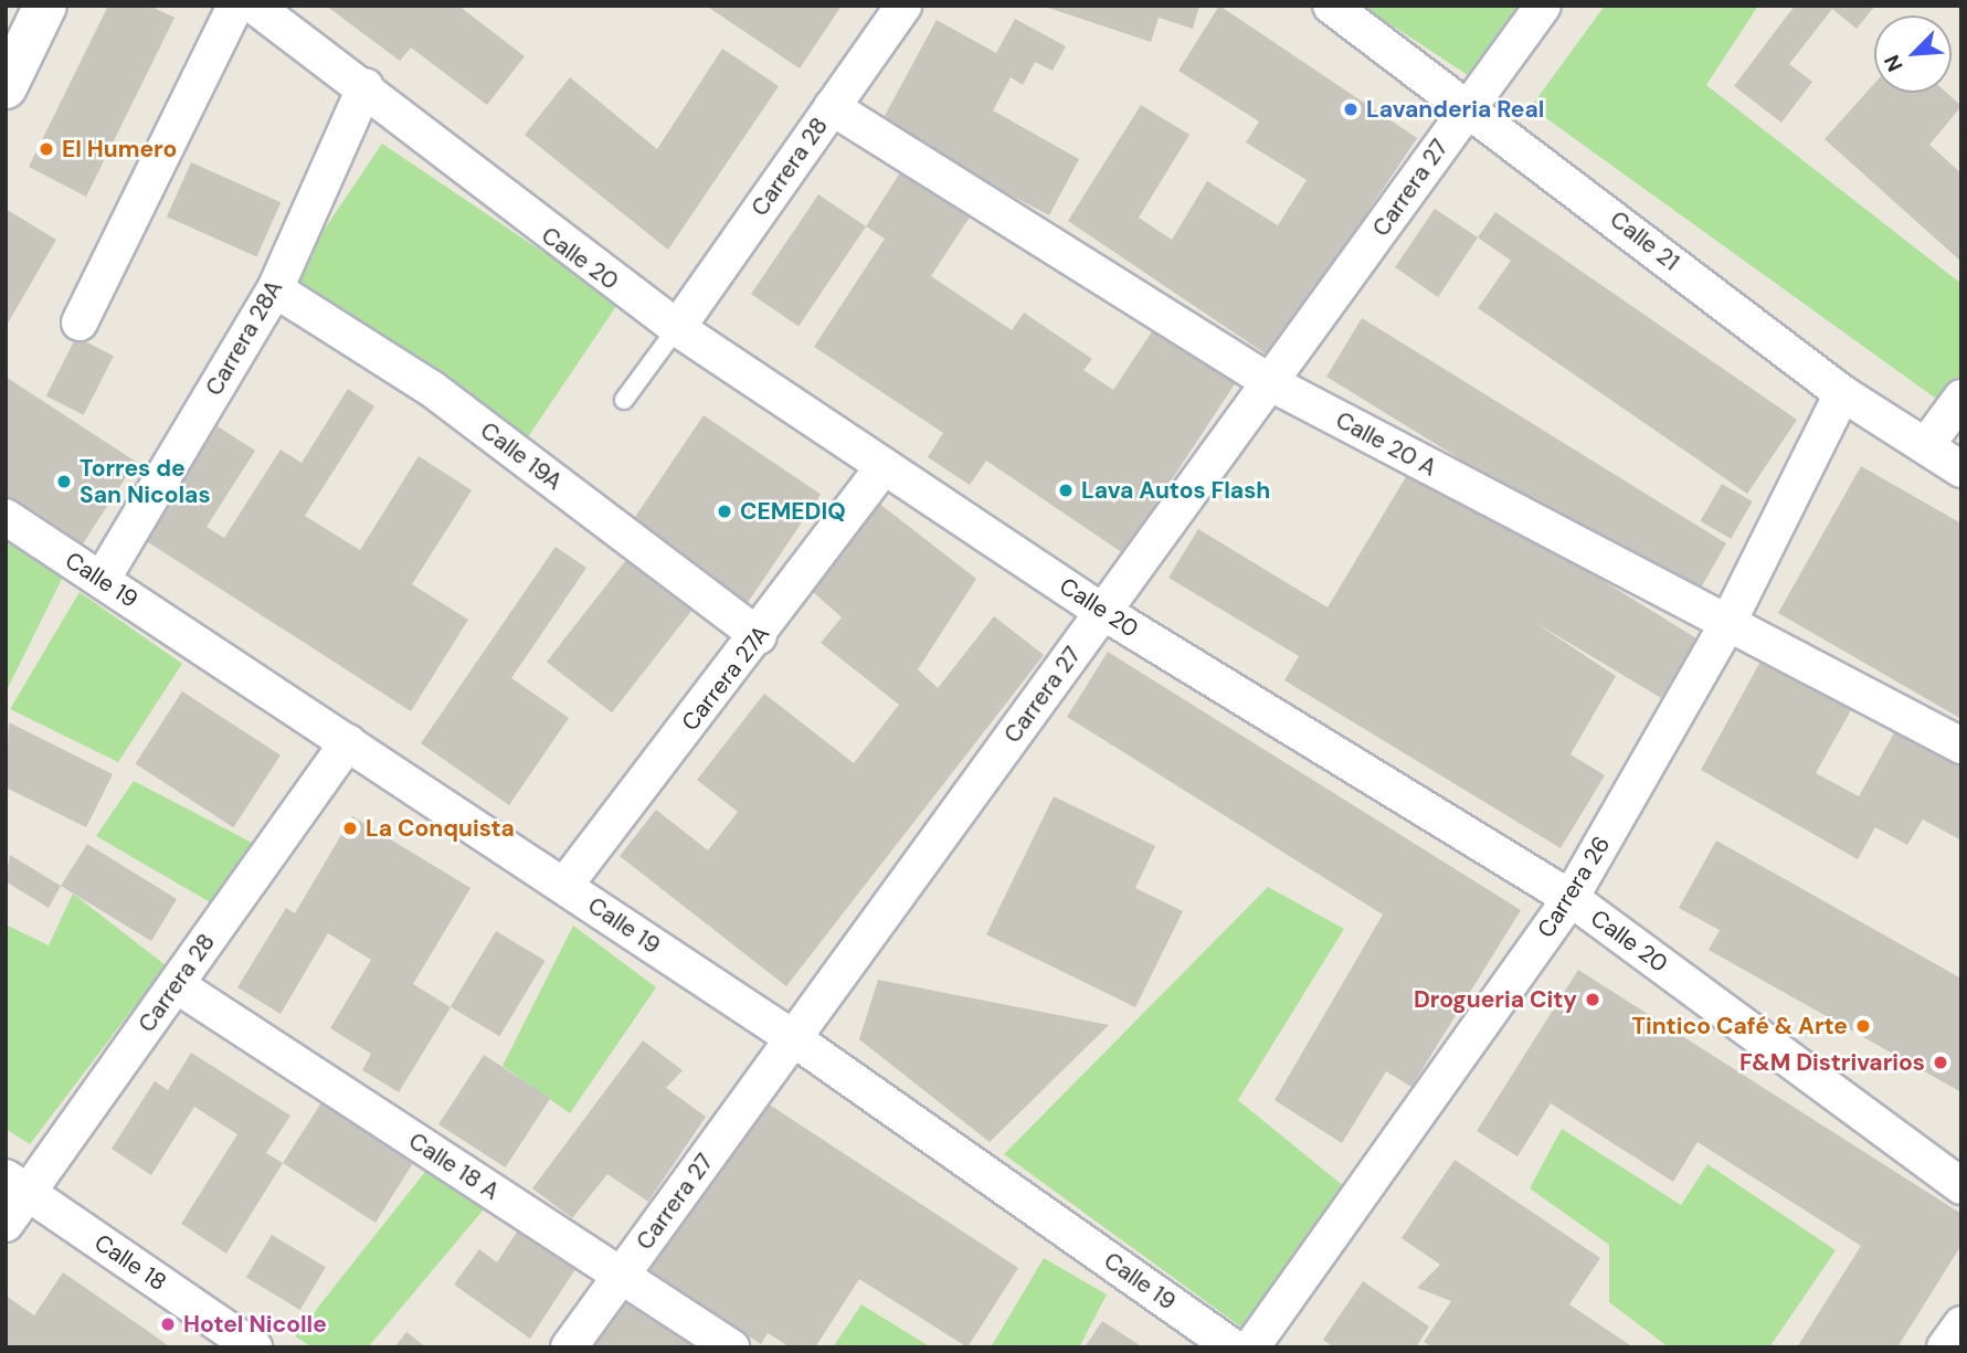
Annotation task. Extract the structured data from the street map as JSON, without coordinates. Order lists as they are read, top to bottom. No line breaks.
{"streets":{"street":["Carrera 28","Carrera 27","Calle 21","Calle 20","Carrera 28A","Calle 20 A","Calle 19A","Calle 19","Carrera 27A","Carrera 26","Calle 18 A","Calle 18"]},"crossings":[["Carrera 28","Calle 20"],["Carrera 28","Calle 20 A"],["Carrera 28","Calle 19"],["Carrera 28","Calle 18 A"],["Carrera 28","Calle 18"],["Carrera 27","Calle 21"],["Carrera 27","Calle 20"],["Carrera 27","Calle 20 A"],["Carrera 27","Calle 19"],["Carrera 27","Calle 18 A"],["Calle 21","Carrera 26"],["Calle 20","Carrera 28A"],["Calle 20","Carrera 27A"],["Calle 20","Carrera 26"],["Carrera 28A","Calle 19A"],["Carrera 28A","Calle 19"],["Calle 20 A","Carrera 26"],["Calle 19A","Carrera 27A"],["Calle 19","Carrera 27A"]],"places":["Lavanderia Real","El Humero","Torres de San Nicolas","Lava Autos Flash","CEMEDIQ","La Conquista","Drogueria City","Tintico Café & Arte","F&M Distrivarios","Hotel Nicolle"],"north":"bottom left"}
